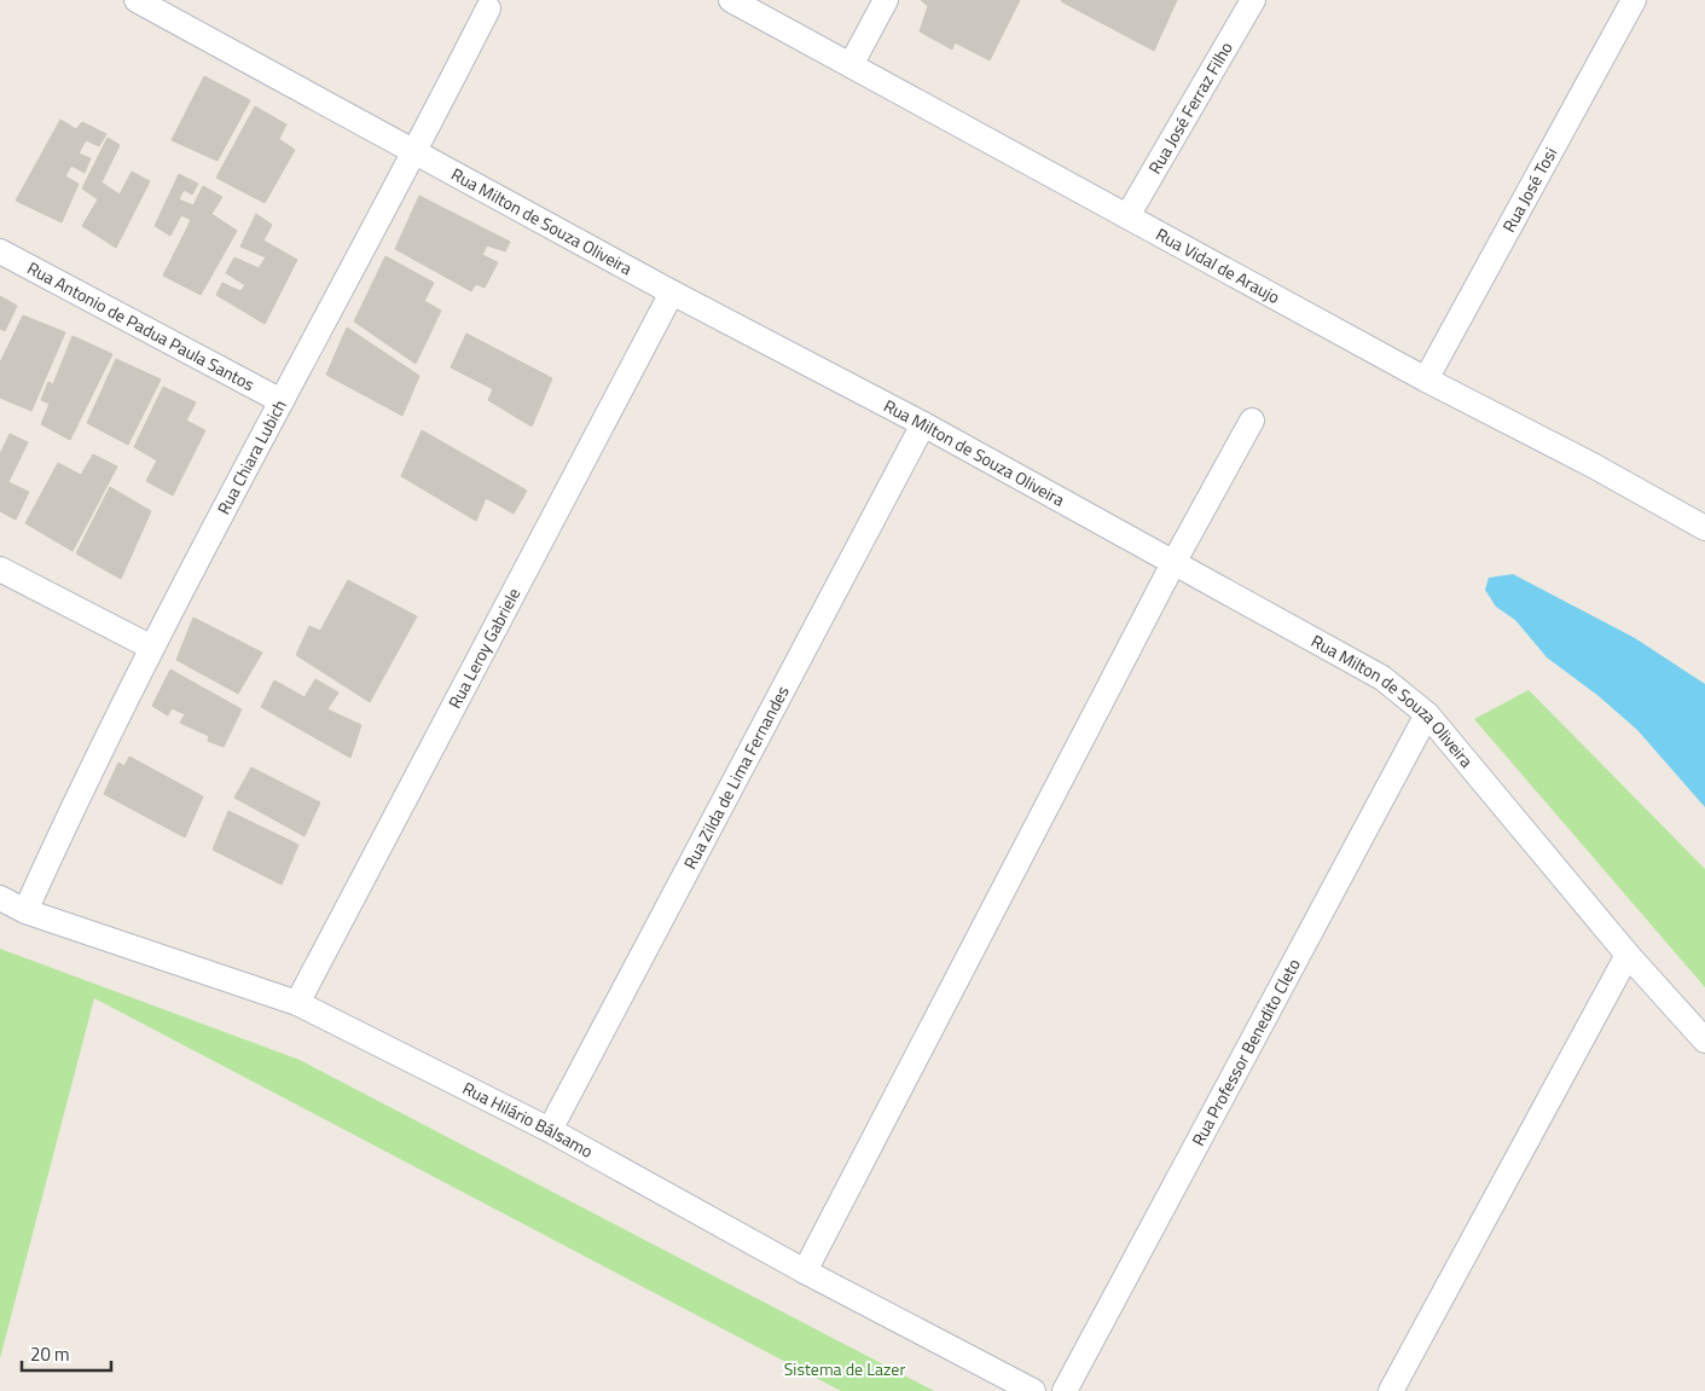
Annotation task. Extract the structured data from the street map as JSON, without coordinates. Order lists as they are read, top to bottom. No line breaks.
{"streets":{"street":["Rua José Ferraz Filho","Rua José Tosi","Rua Milton de Souza Oliveira","Rua Vidal de Araujo","Rua Antonio de Padua Paula Santos","Rua Chiara Lubich","Rua Leroy Gabriele","Rua Zilda de Lima Fernandes","Rua Professor Benedito Cleto","Rua Hilário Bálsamo"]},"crossings":[["Rua José Ferraz Filho","Rua Vidal de Araujo"],["Rua José Tosi","Rua Vidal de Araujo"],["Rua Milton de Souza Oliveira","Rua Chiara Lubich"],["Rua Milton de Souza Oliveira","Rua Leroy Gabriele"],["Rua Milton de Souza Oliveira","Rua Zilda de Lima Fernandes"],["Rua Milton de Souza Oliveira","Rua Professor Benedito Cleto"],["Rua Antonio de Padua Paula Santos","Rua Chiara Lubich"],["Rua Chiara Lubich","Rua Hilário Bálsamo"],["Rua Leroy Gabriele","Rua Hilário Bálsamo"],["Rua Zilda de Lima Fernandes","Rua Hilário Bálsamo"]],"parks":["Sistema de Lazer"],"scale_bar":"20 m"}
